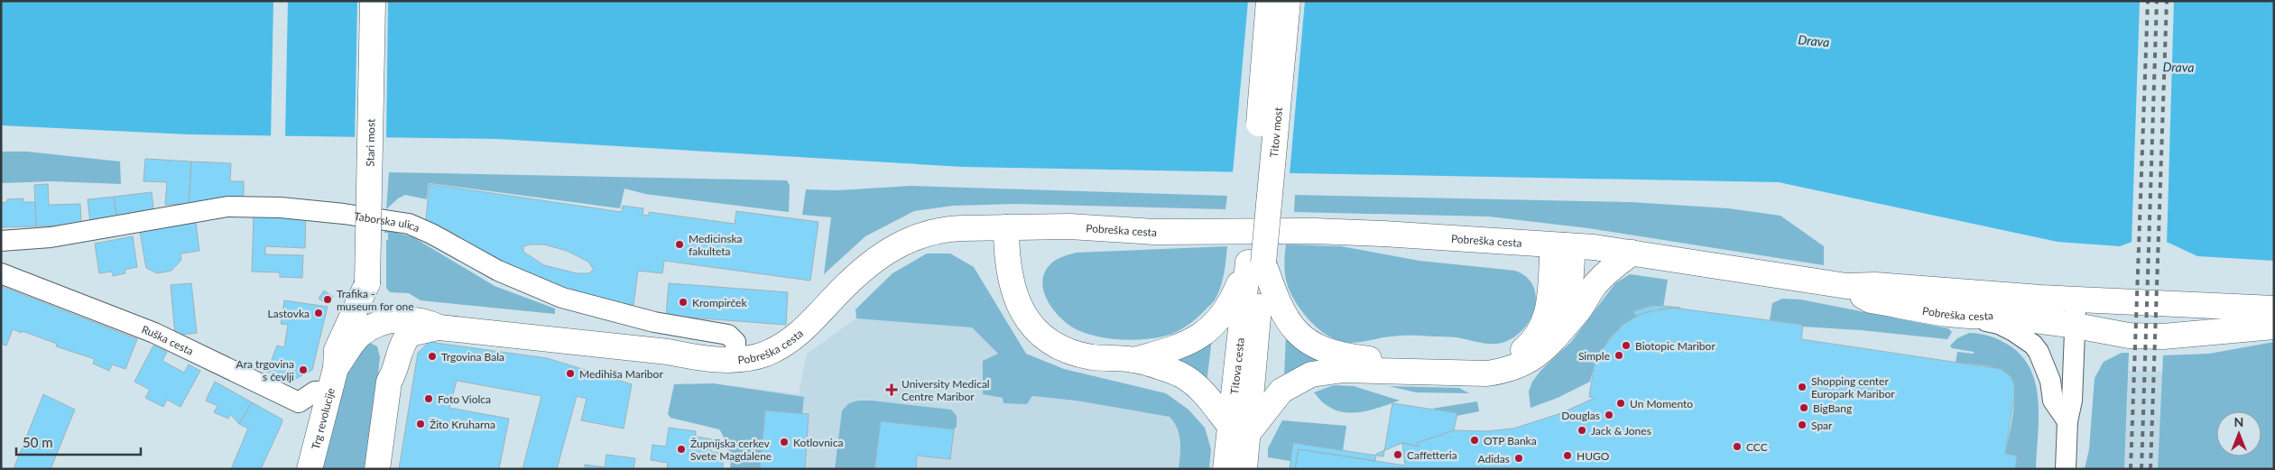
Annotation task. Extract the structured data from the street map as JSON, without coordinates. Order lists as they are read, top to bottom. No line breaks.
{"streets":{"street":["Titov most","Stari most","Taborska ulica","Pobreška cesta","Ruška cesta","Titova cesta","Trg revolucije"]},"crossings":[["Titov most","Titova cesta"],["Stari most","Trg revolucije"],["Taborska ulica","Pobreška cesta"],["Ruška cesta","Trg revolucije"]],"water":["Drava"],"places":{"other":["Medicinska fakulteta","Trafika - museum for one","Krompirček","Lastovka","Biotopic Maribor","Simple","Trgovina Bala","Ara trgovina s čevlji","Medihiša Maribor","Shopping center Europark Maribor","Foto Violca","Un Momento","BigBang","Douglas","Žito Kruharna","Spar","Jack & Jones","OTP Banka","Kotlovnica","CCC","Župnijska cerkev Svete Magdalene","Caffetteria","HUGO","Adidas"],"health":["University Medical Centre Maribor"]},"scale_bar":"50 m","north":"top"}
